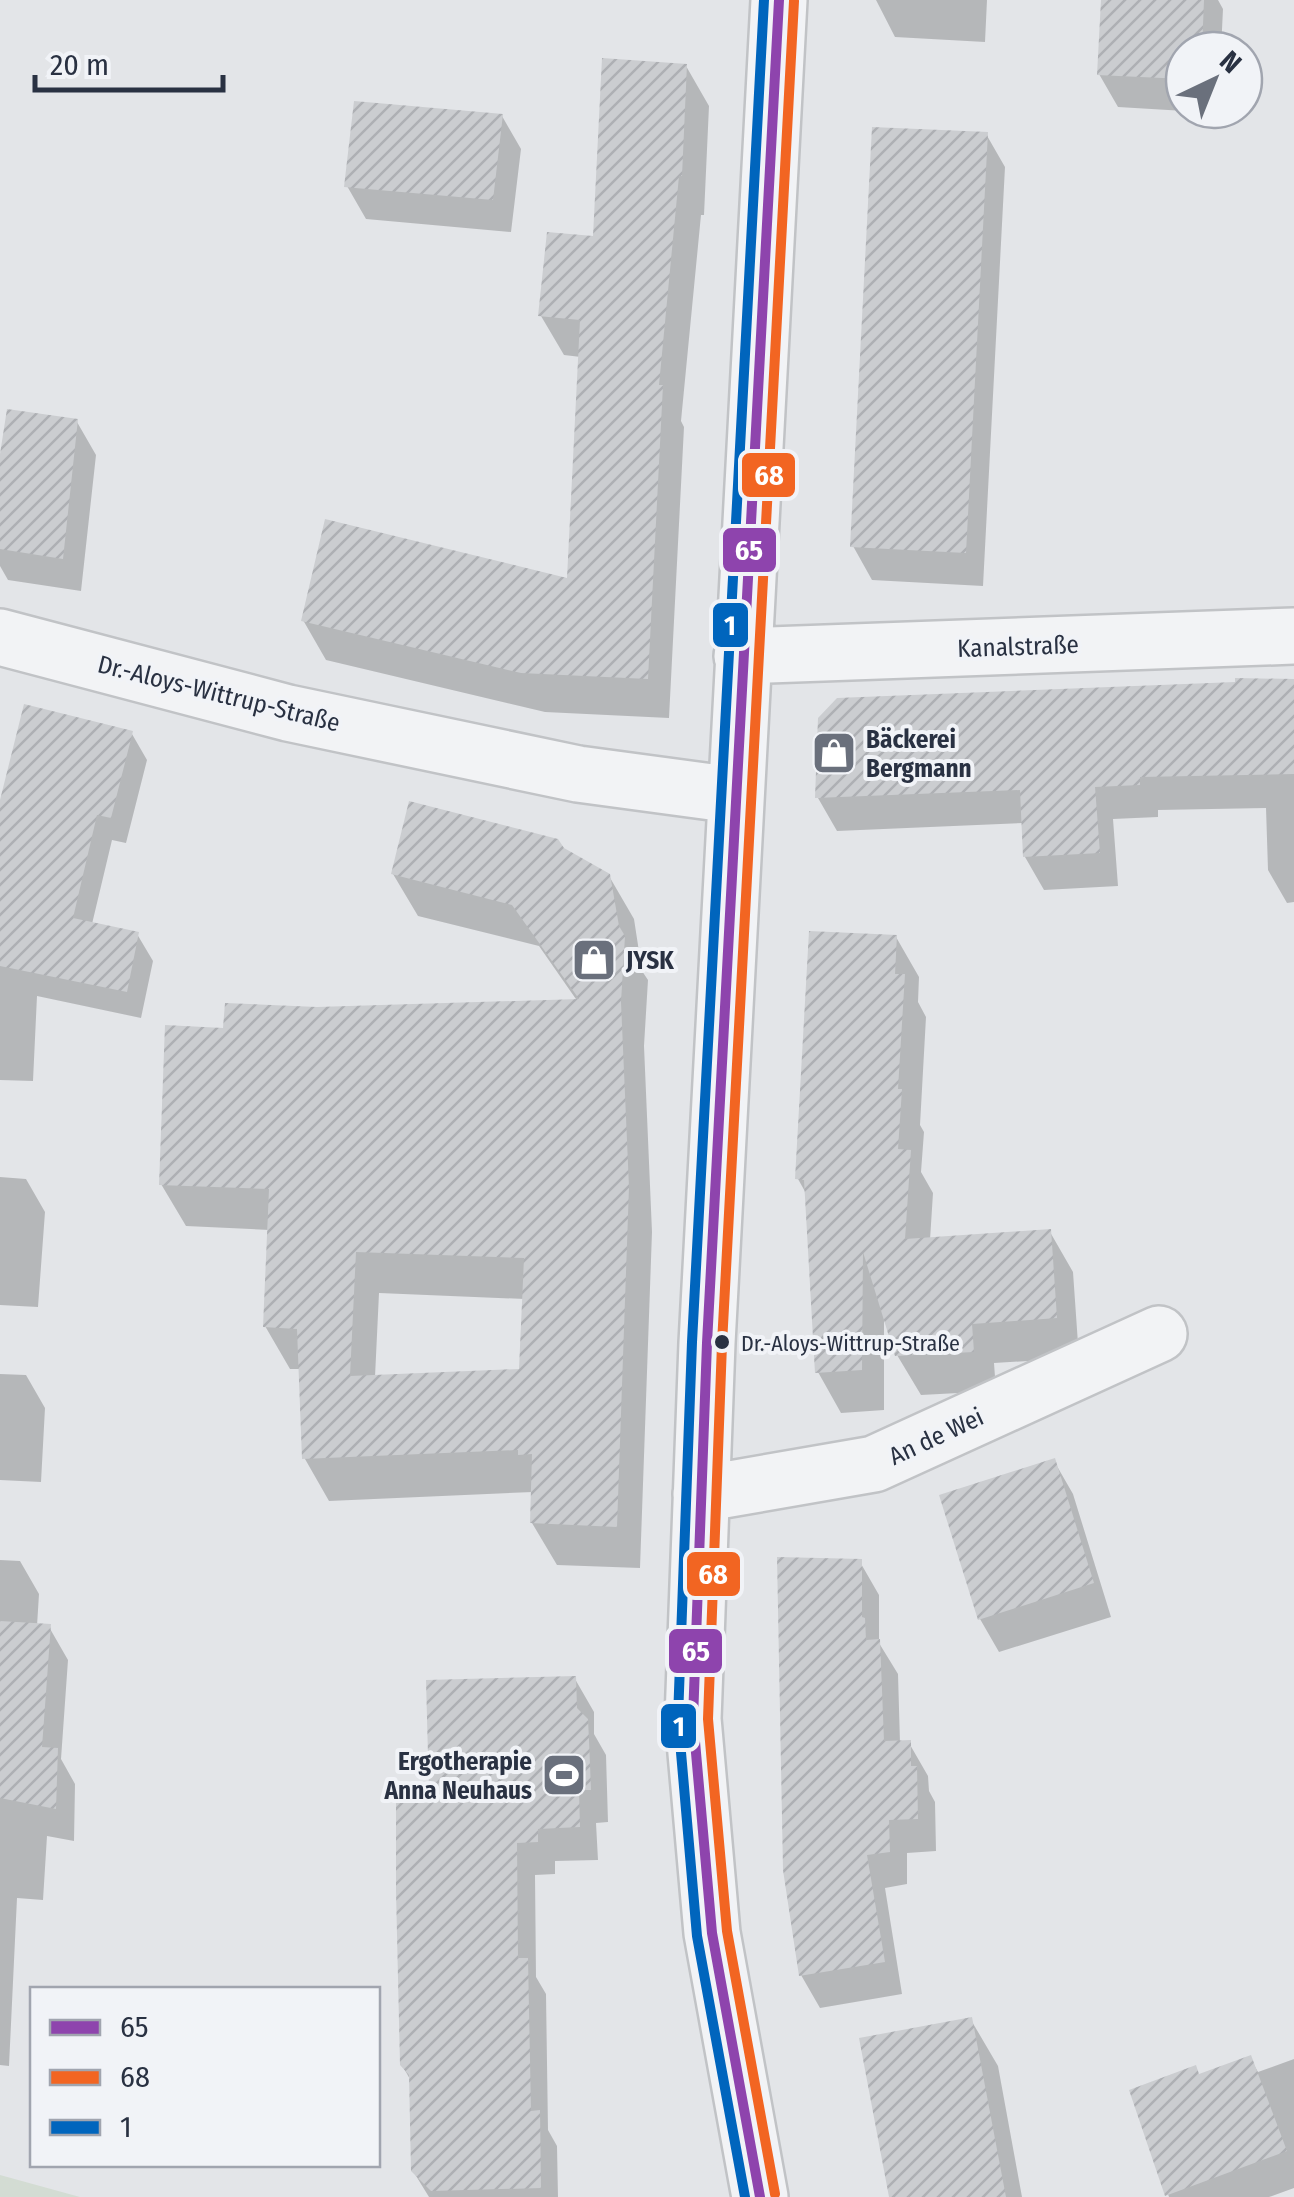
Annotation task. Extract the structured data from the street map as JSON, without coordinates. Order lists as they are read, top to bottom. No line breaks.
{"streets":{"street":["Kanalstraße","Dr.-Aloys-Wittrup-Straße","An de Wei"]},"places":{"shop":["Bäckerei Bergmann","JYSK"],"other":["Dr.-Aloys-Wittrup-Straße"],"sports":["Ergotherapie Anna Neuhaus"]},"lines":["transit line 65","transit line 1","transit line 68"],"legend":["65","68","1"],"scale_bar":"20 m","north":"top right"}
